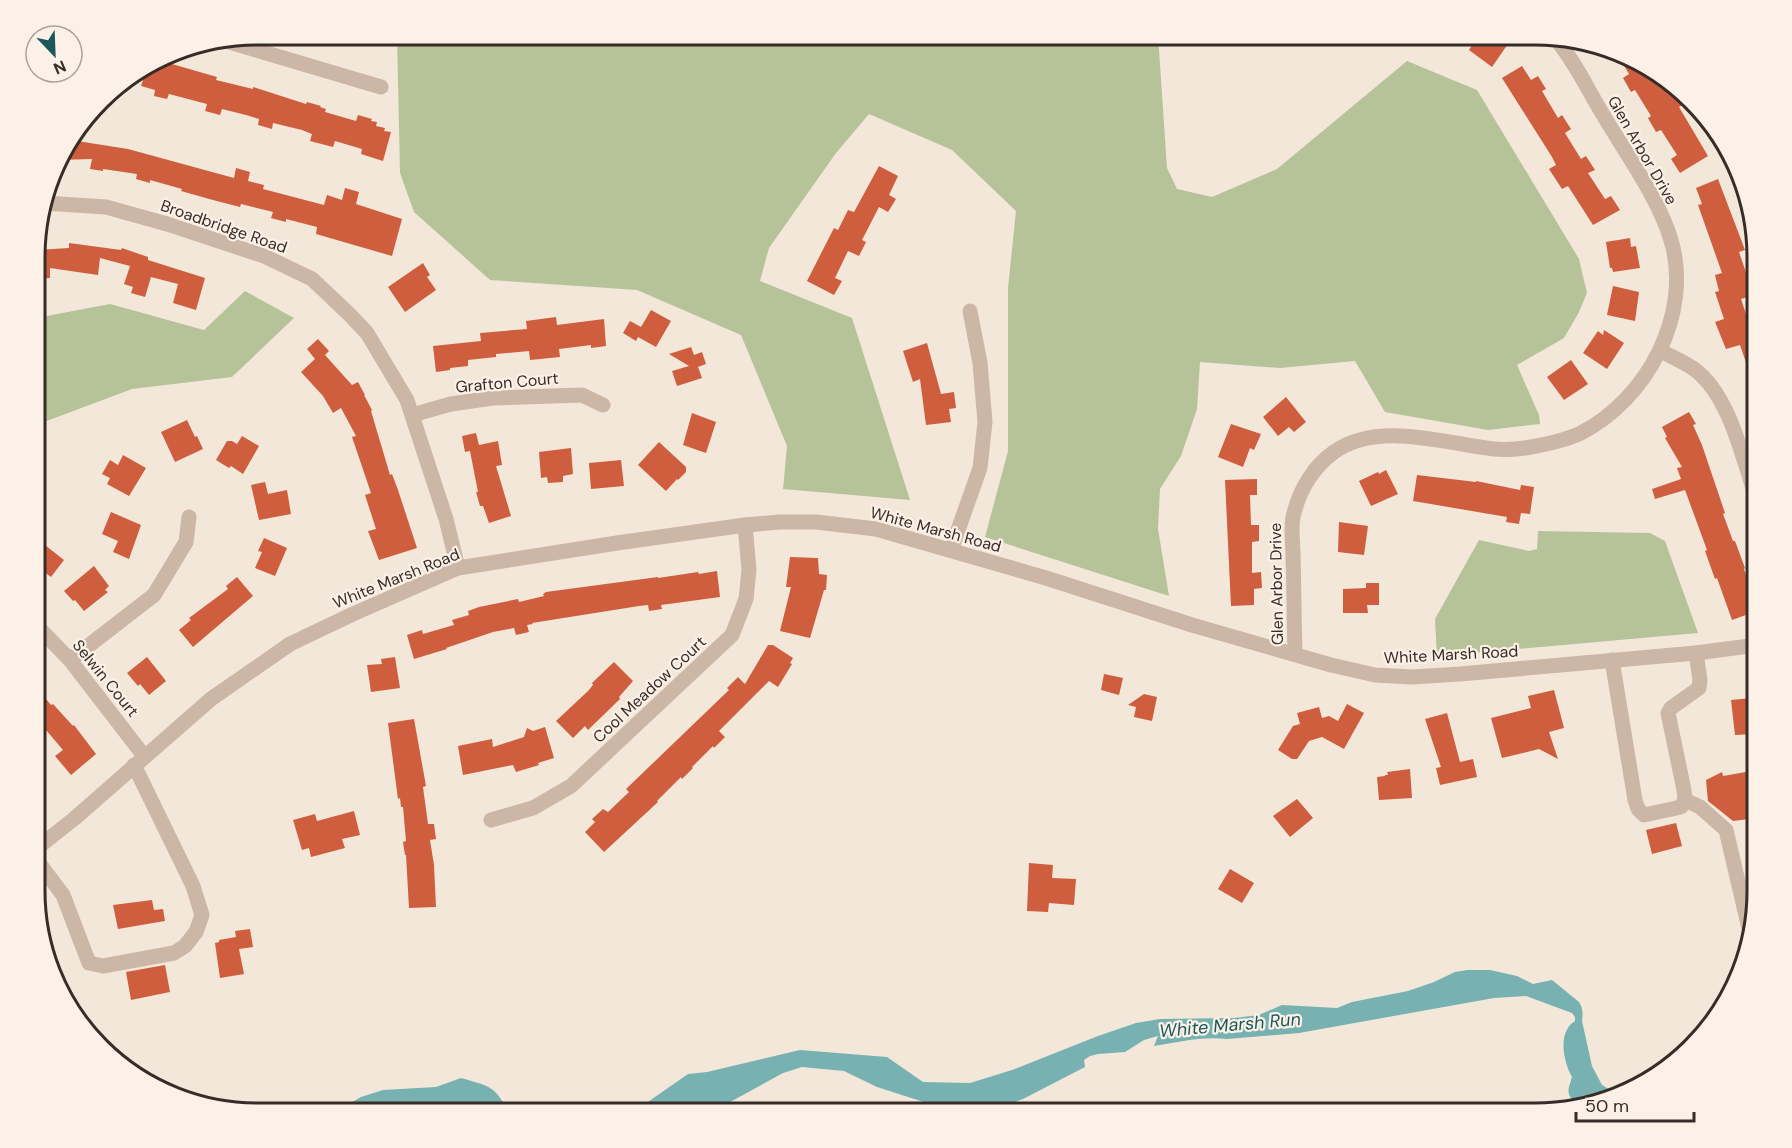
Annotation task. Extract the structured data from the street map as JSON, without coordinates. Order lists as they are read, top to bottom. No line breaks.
{"streets":{"street":["Glen Arbor Drive","Broadbridge Road","Grafton Court","White Marsh Road","Selwin Court","Cool Meadow Court"]},"crossings":[["Glen Arbor Drive","White Marsh Road"],["Broadbridge Road","Grafton Court"],["Broadbridge Road","White Marsh Road"],["White Marsh Road","Selwin Court"],["White Marsh Road","Cool Meadow Court"]],"water":["White Marsh Run"],"scale_bar":"50 m","north":"bottom right"}
